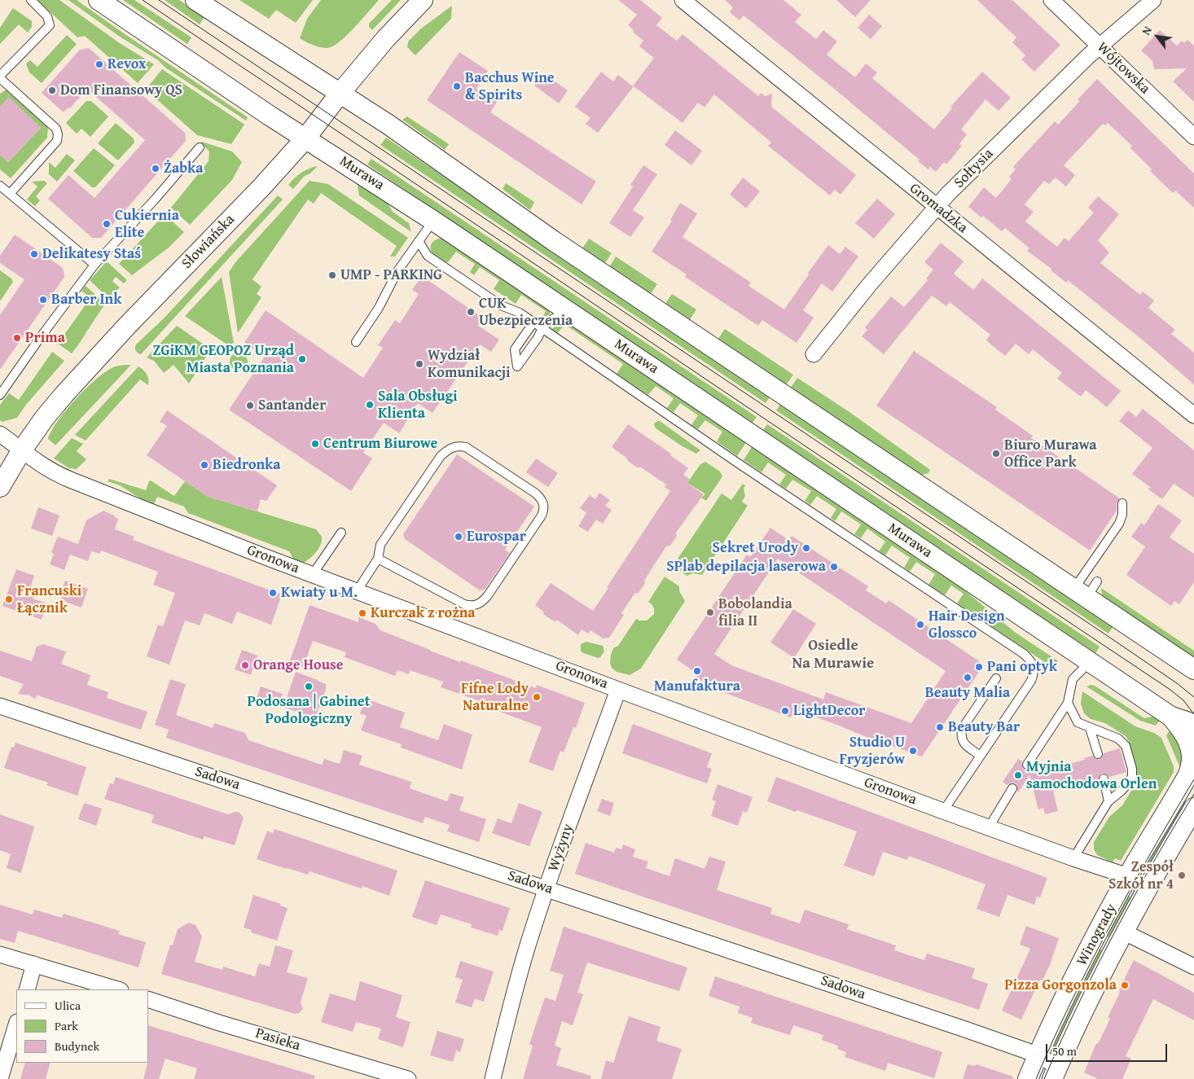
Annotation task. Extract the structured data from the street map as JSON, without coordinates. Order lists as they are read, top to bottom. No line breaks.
{"streets":{"street":["Wójtowska","Sołtysia","Murawa","Gromadzka","Słowiańska","Gronowa","Sadowa","Wyżyny","Winogrady","Pasieka"]},"crossings":[["Wójtowska","Sołtysia"],["Sołtysia","Gromadzka"],["Murawa","Słowiańska"],["Murawa","Winogrady"],["Słowiańska","Gronowa"],["Gronowa","Wyżyny"],["Gronowa","Winogrady"],["Sadowa","Wyżyny"],["Sadowa","Winogrady"]],"districts":["Osiedle Na Murawie"],"places":["Revox","Bacchus Wine & Spirits","Dom Finansowy QS","Żabka","Cukiernia Elite","Delikatesy Staś","UMP - PARKING","Barber Ink","CUK Ubezpieczenia","Prima","ZGiKM GEOPOZ Urząd Miasta Poznania","Wydział Komunikacji","Sala Obsługi Klienta","Santander","Centrum Biurowe","Biuro Murawa Office Park","Biedronka","Eurospar","Sekret Urody","SPlab depilacja laserowa","Kwiaty u M.","Francuski Łącznik","Bobolandia filia II","Kurczak z rożna","Hair Design Glossco","Orange House","Pani optyk","Manufaktura","Beauty Malia","Podosana | Gabinet Podologiczny","Fifne Lody Naturalne","LightDecor","Beauty Bar","Studio U Fryzjerów","Myjnia samochodowa Orlen","Zespół Szkół nr 4","Pizza Gorgonzola"],"legend":["Ulica","Park","Budynek"],"scale_bar":"50 m","north":"top left"}
